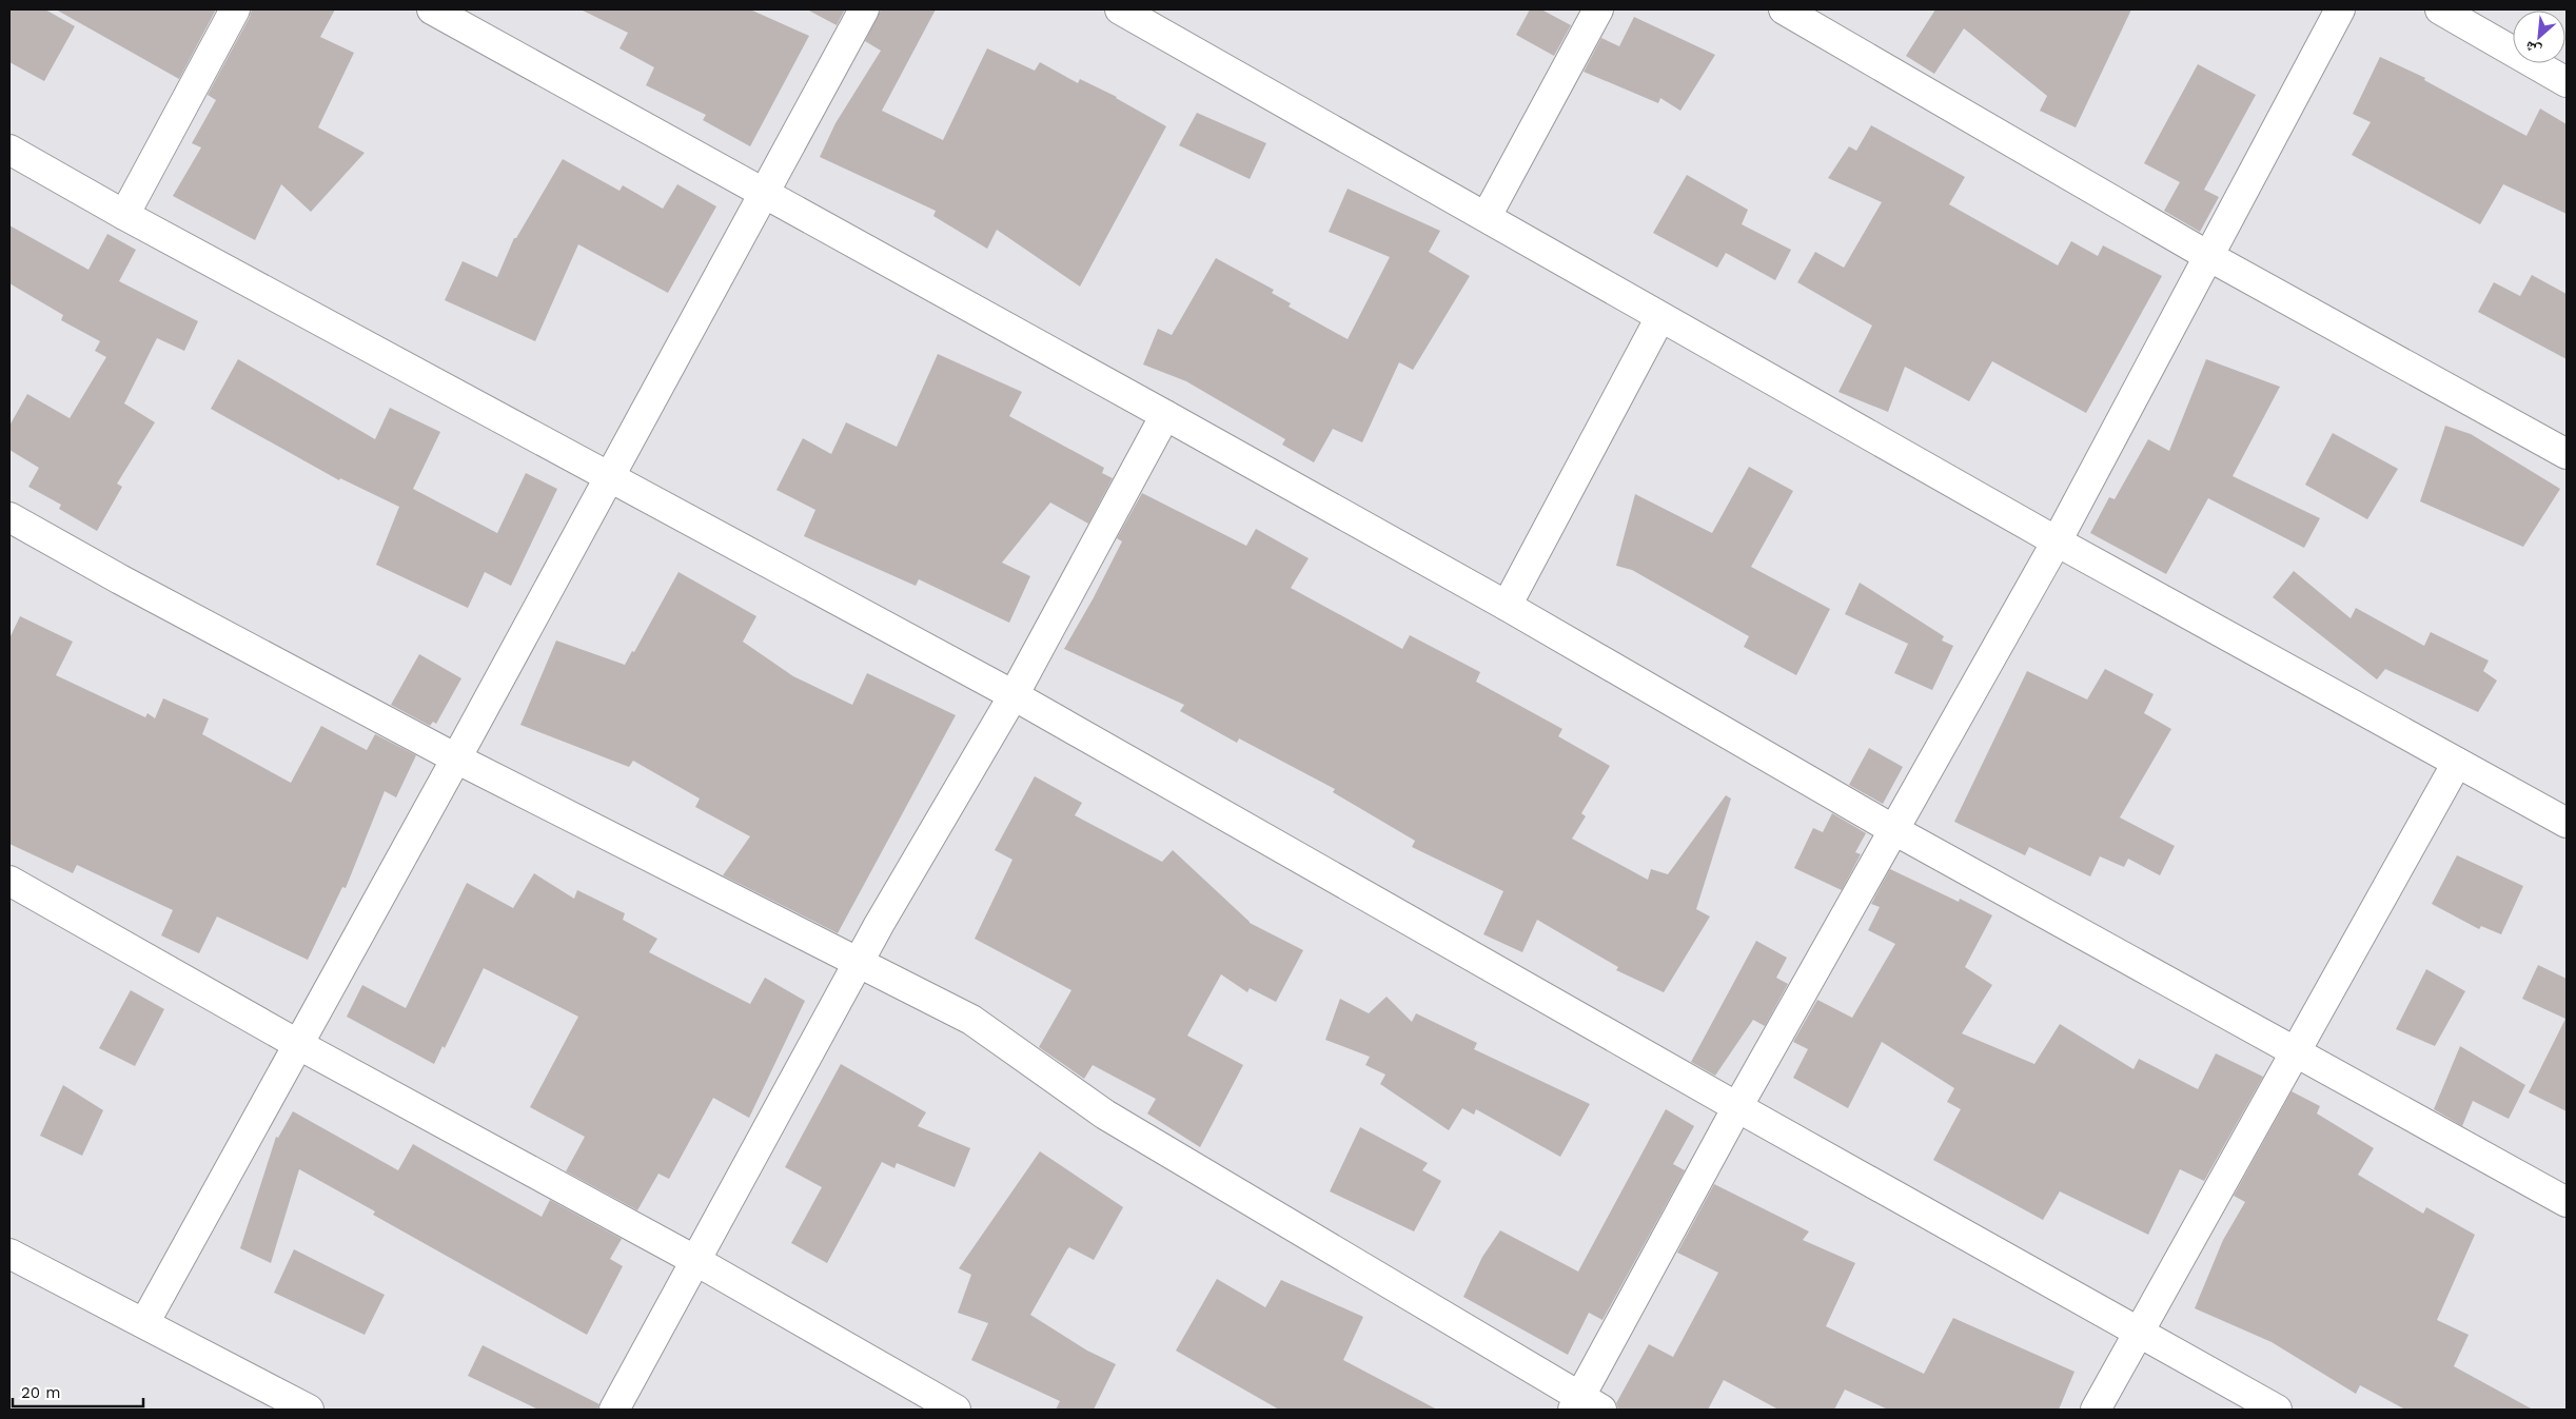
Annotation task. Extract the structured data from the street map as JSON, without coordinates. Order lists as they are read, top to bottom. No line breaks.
{"scale_bar":"20 m","north":"bottom left"}
